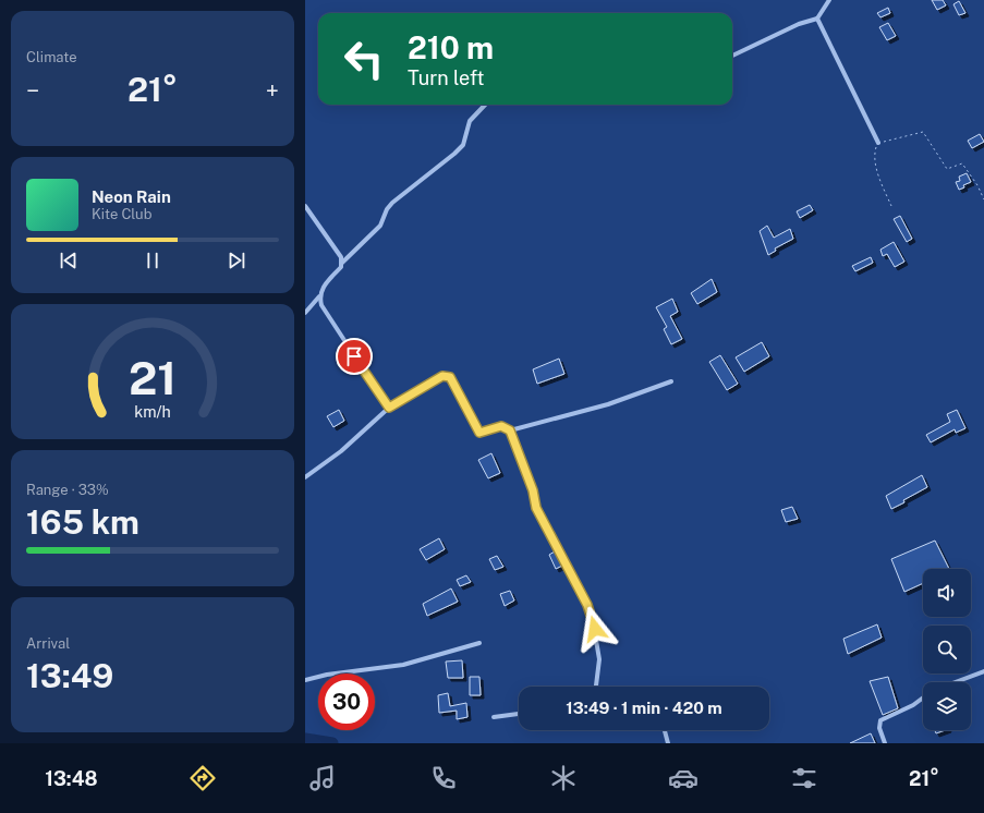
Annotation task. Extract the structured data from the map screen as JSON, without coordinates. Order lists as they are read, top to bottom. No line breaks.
{"page":{"tile":["Climate",["Range · 33%","165 km"],["Arrival","13:49"]],"turn":["210 m","Turn left"],"heat":["−","21°","+"],"song":["Neon Rain","Kite Club"],"limit":"30","trip":"13:49 · 1 min · 420 m","tabs":["13:48","21°"],"gauge":["21","km/h"]}}
